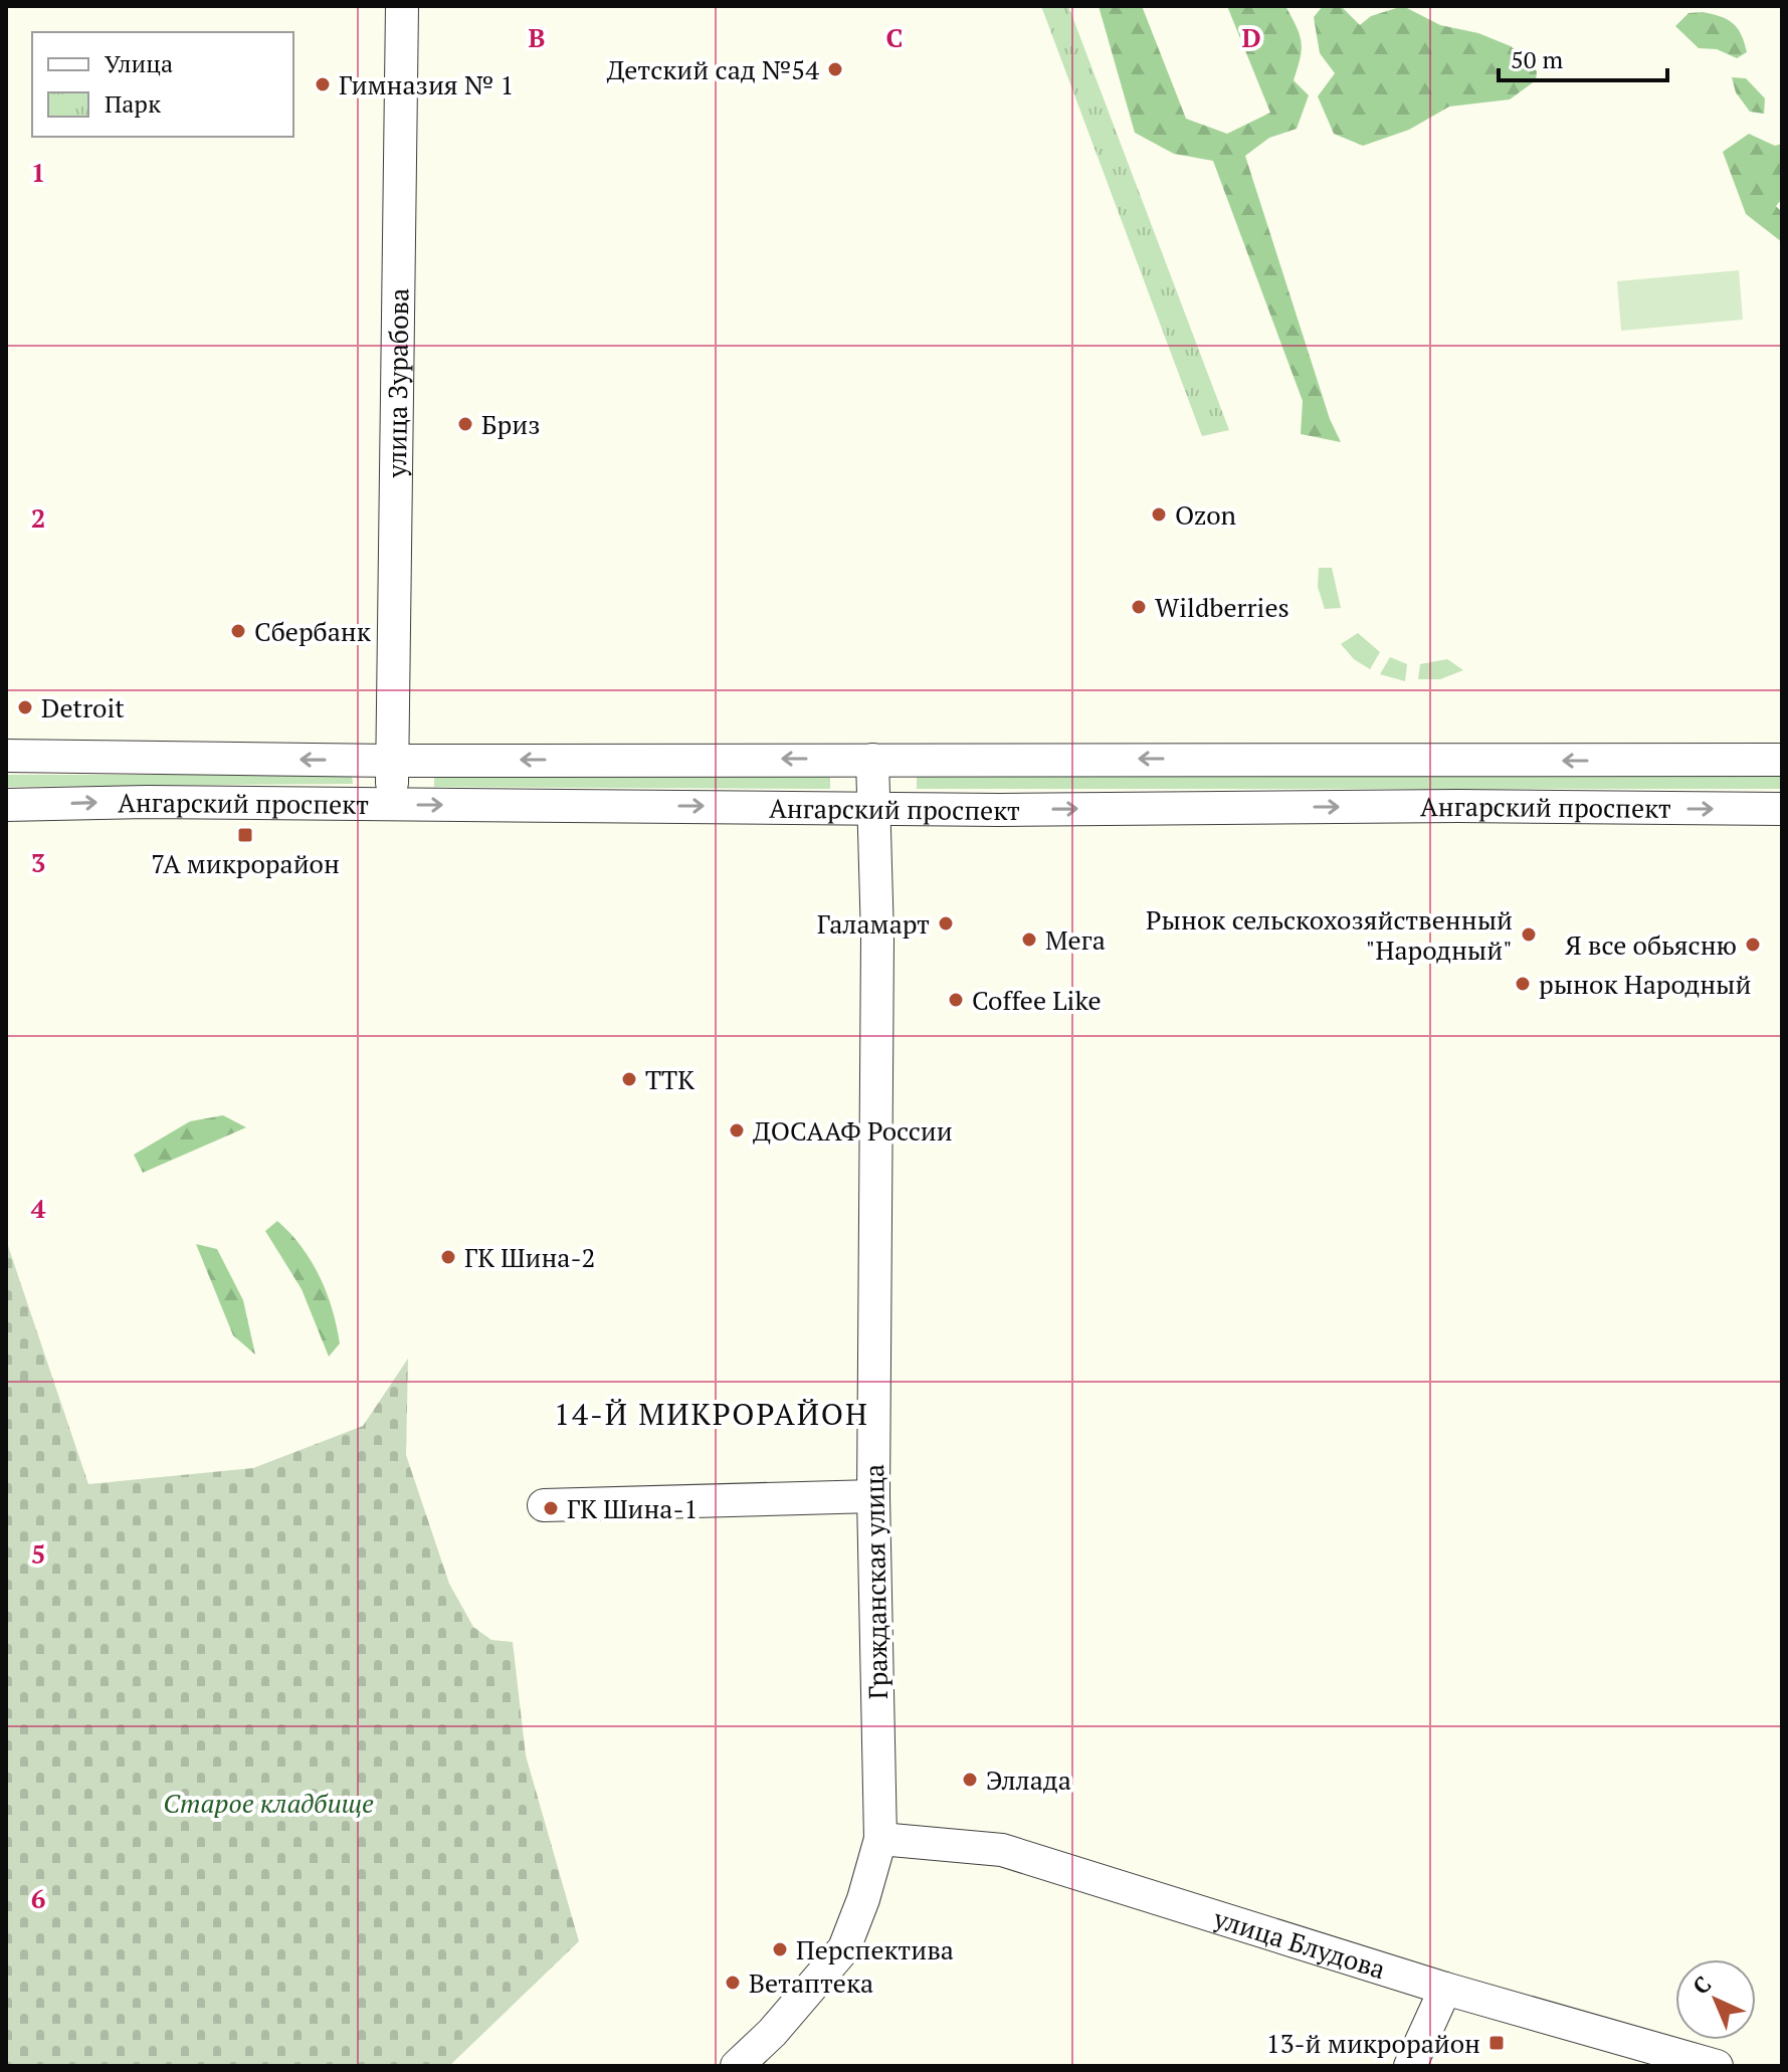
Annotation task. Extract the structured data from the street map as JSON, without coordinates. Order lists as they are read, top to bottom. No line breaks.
{"streets":{"street":["улица Зурабова","Ангарский проспект","Гражданская улица","улица Блудова"]},"crossings":[["улица Зурабова","Ангарский проспект"],["Ангарский проспект","Гражданская улица"],["Гражданская улица","улица Блудова"]],"districts":["14-Й МИКРОРАЙОН"],"parks":["Старое кладбище"],"places":{"other":["Детский сад №54","Гимназия № 1","Бриз","Ozon","Wildberries","Сбербанк","Detroit","Галамарт","Рынок сельскохозяйственный \"Народный\"","Мега","Я все обьясню","рынок Народный","Coffee Like","ТТК","ДОСААФ России","ГК Шина-2","ГК Шина-1","Эллада","Перспектива","Ветаптека"],"transit":["7А микрорайон","13-й микрорайон"]},"legend":["Улица","Парк"],"scale_bar":"50 m","north":"top left","grid":{"columns":["B","C","D"],"rows":["1","2","3","4","5","6"]}}
